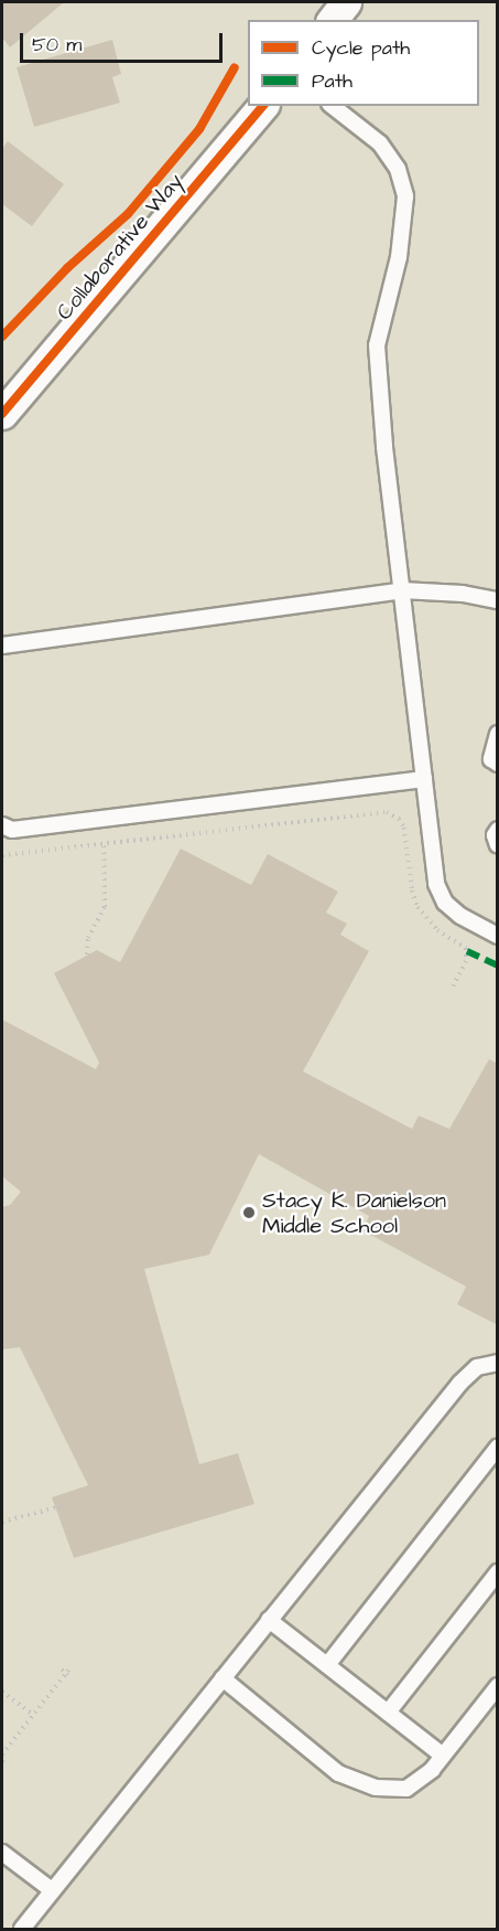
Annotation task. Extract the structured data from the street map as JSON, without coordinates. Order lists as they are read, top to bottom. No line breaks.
{"streets":{"street":["Collaborative Way"]},"places":["Stacy K. Danielson Middle School"],"legend":["Cycle path","Path"],"scale_bar":"50 m"}
